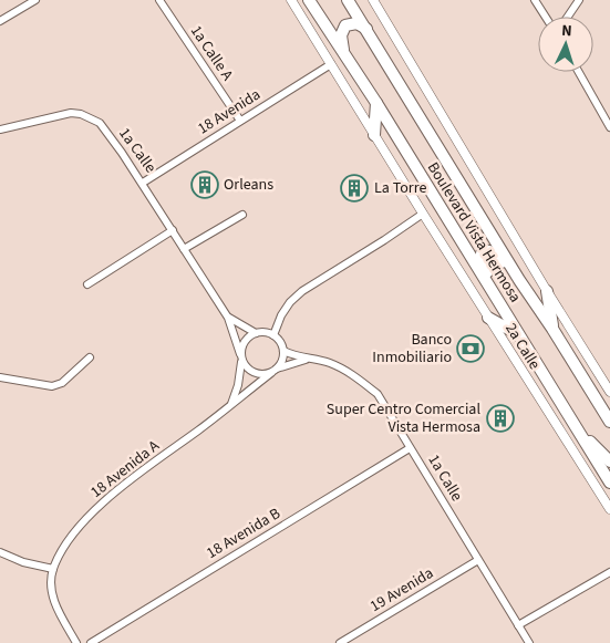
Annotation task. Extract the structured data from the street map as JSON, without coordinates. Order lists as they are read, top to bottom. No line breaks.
{"streets":{"main road":["Boulevard Vista Hermosa"],"street":["1a Calle A","18 Avenida","1a Calle","2a Calle","18 Avenida A","18 Avenida B","19 Avenida"]},"crossings":[["1a Calle A","18 Avenida"],["18 Avenida","1a Calle"],["18 Avenida","2a Calle"],["1a Calle","18 Avenida A"],["1a Calle","18 Avenida B"],["1a Calle","19 Avenida"]],"places":{"building":["Orleans","La Torre","Super Centro Comercial Vista Hermosa"],"bank":["Banco Inmobiliario"]},"north":"top"}
